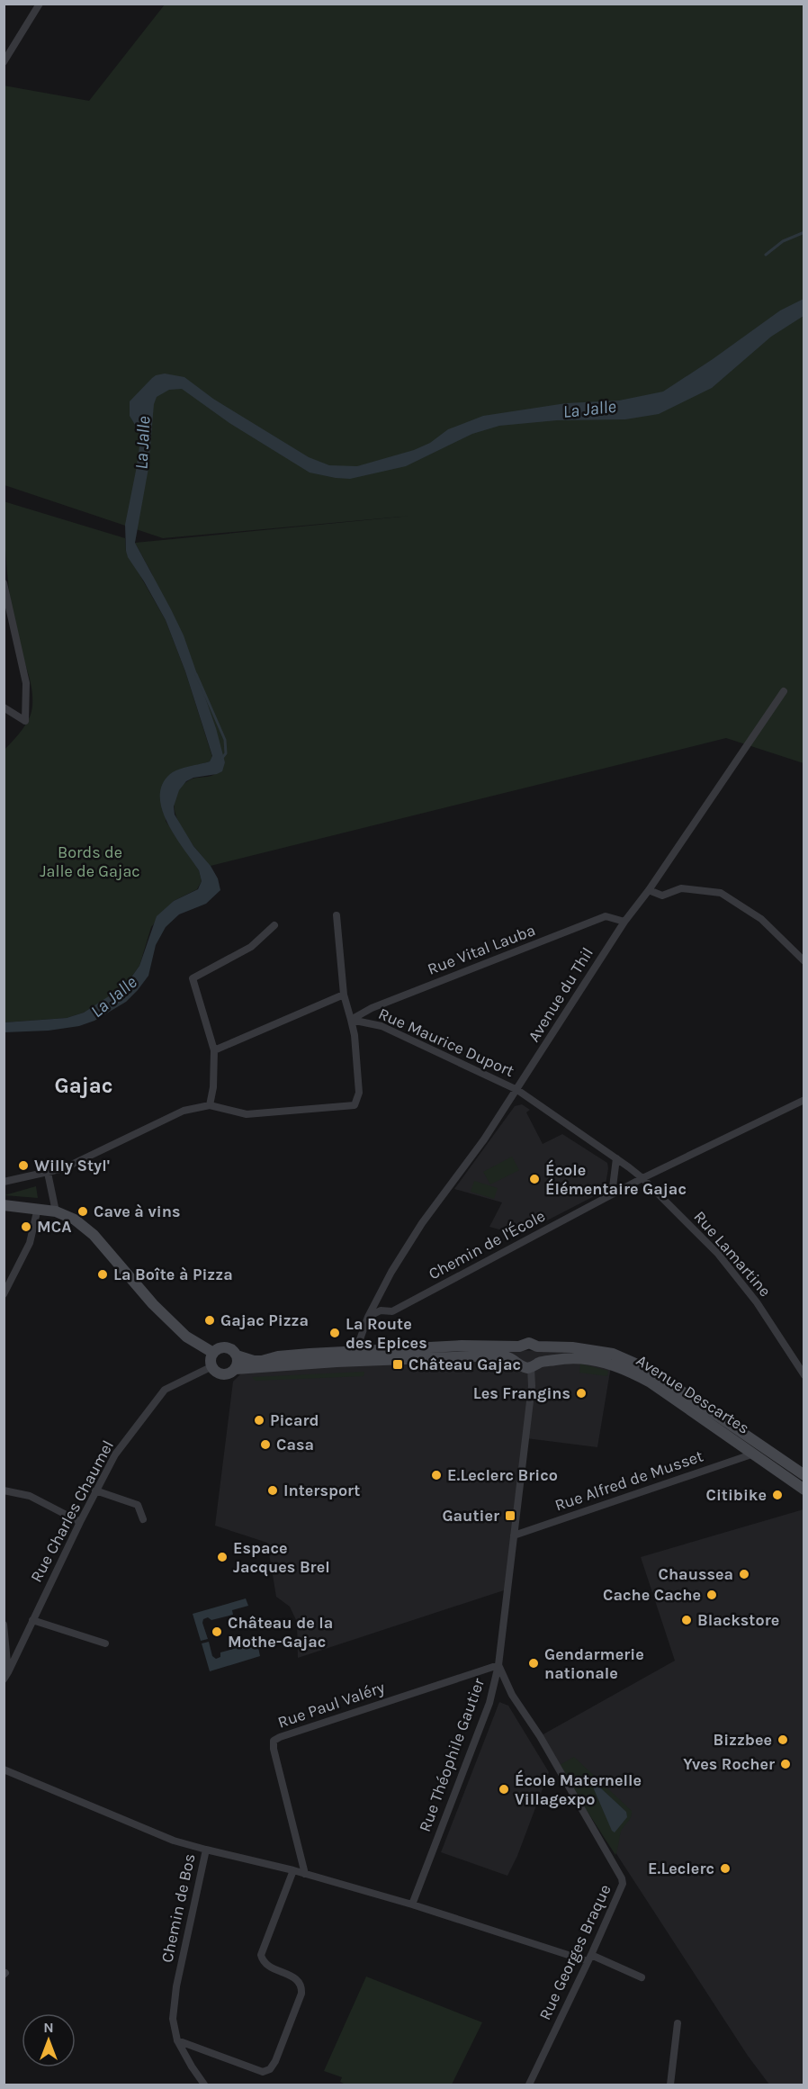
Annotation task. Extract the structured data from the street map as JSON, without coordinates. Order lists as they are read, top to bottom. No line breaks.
{"streets":{"main road":["Avenue Descartes"],"street":["Rue Vital Lauba","Avenue du Thil","Rue Maurice Duport","Chemin de l'École","Rue Lamartine","Rue Alfred de Musset","Rue Charles Chaumel","Rue Paul Valéry","Rue Théophile Gautier","Chemin de Bos","Rue Georges Braque"]},"crossings":[["Rue Vital Lauba","Avenue du Thil"],["Rue Vital Lauba","Rue Maurice Duport"],["Avenue du Thil","Rue Maurice Duport"],["Avenue du Thil","Chemin de l'École"],["Avenue du Thil","Rue Lamartine"],["Rue Maurice Duport","Rue Lamartine"],["Chemin de l'École","Rue Lamartine"],["Avenue Descartes","Rue Alfred de Musset"],["Avenue Descartes","Rue Charles Chaumel"],["Avenue Descartes","Rue Théophile Gautier"],["Rue Alfred de Musset","Rue Théophile Gautier"],["Rue Paul Valéry","Rue Théophile Gautier"],["Rue Paul Valéry","Rue Georges Braque"],["Rue Théophile Gautier","Rue Georges Braque"]],"districts":["Gajac"],"water":["La Jalle"],"parks":["Bords de Jalle de Gajac"],"places":{"other":["Willy Styl'","École Élémentaire Gajac","Cave à vins","MCA","La Boîte à Pizza","Gajac Pizza","La Route des Epices","Les Frangins","Picard","Casa","E.Leclerc Brico","Intersport","Citibike","Espace Jacques Brel","Chaussea","Cache Cache","Blackstore","Château de la Mothe-Gajac","Gendarmerie nationale","Bizzbee","Yves Rocher","École Maternelle Villagexpo","E.Leclerc"],"transit":["Château Gajac","Gautier"]},"north":"top"}
